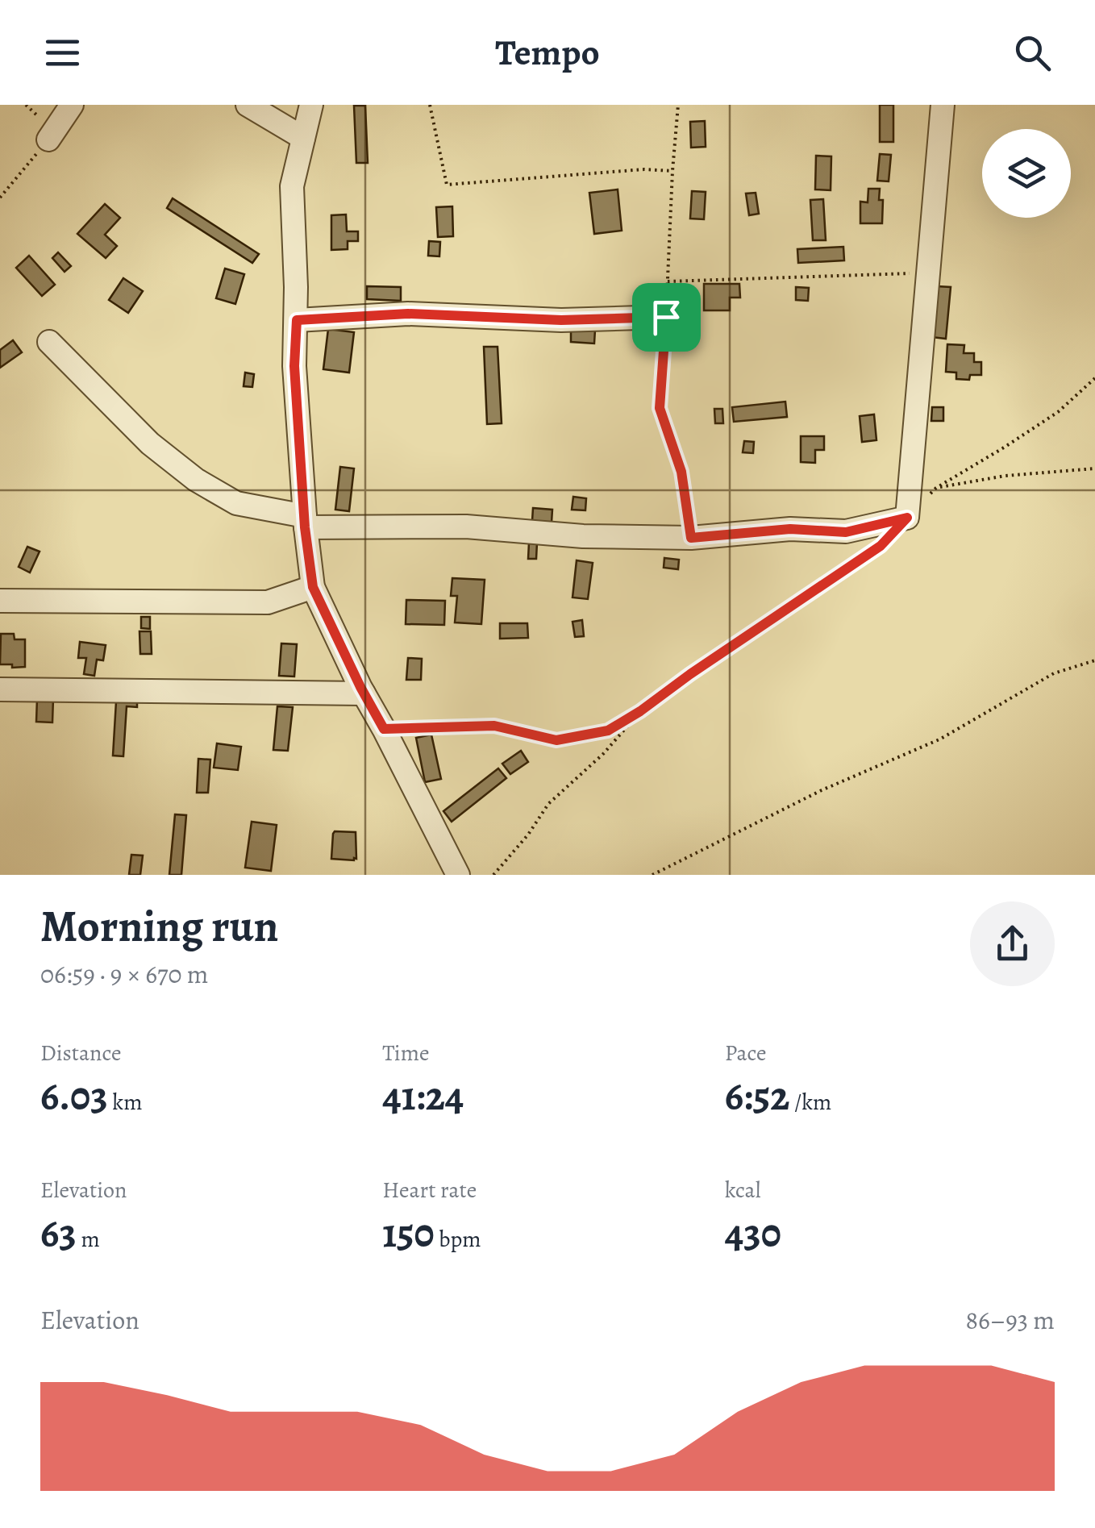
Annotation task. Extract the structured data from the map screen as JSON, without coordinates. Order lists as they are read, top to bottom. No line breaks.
{"page":{"header":"Tempo","heading":["Morning run","06:59 · 9 × 670 m"],"stats":[["Distance","6.03 km"],["Time","41:24"],["Pace","6:52 /km"],["Elevation","63 m"],["Heart rate","150 bpm"],["kcal","430"]],"chart":["Elevation","86–93 m"]}}
